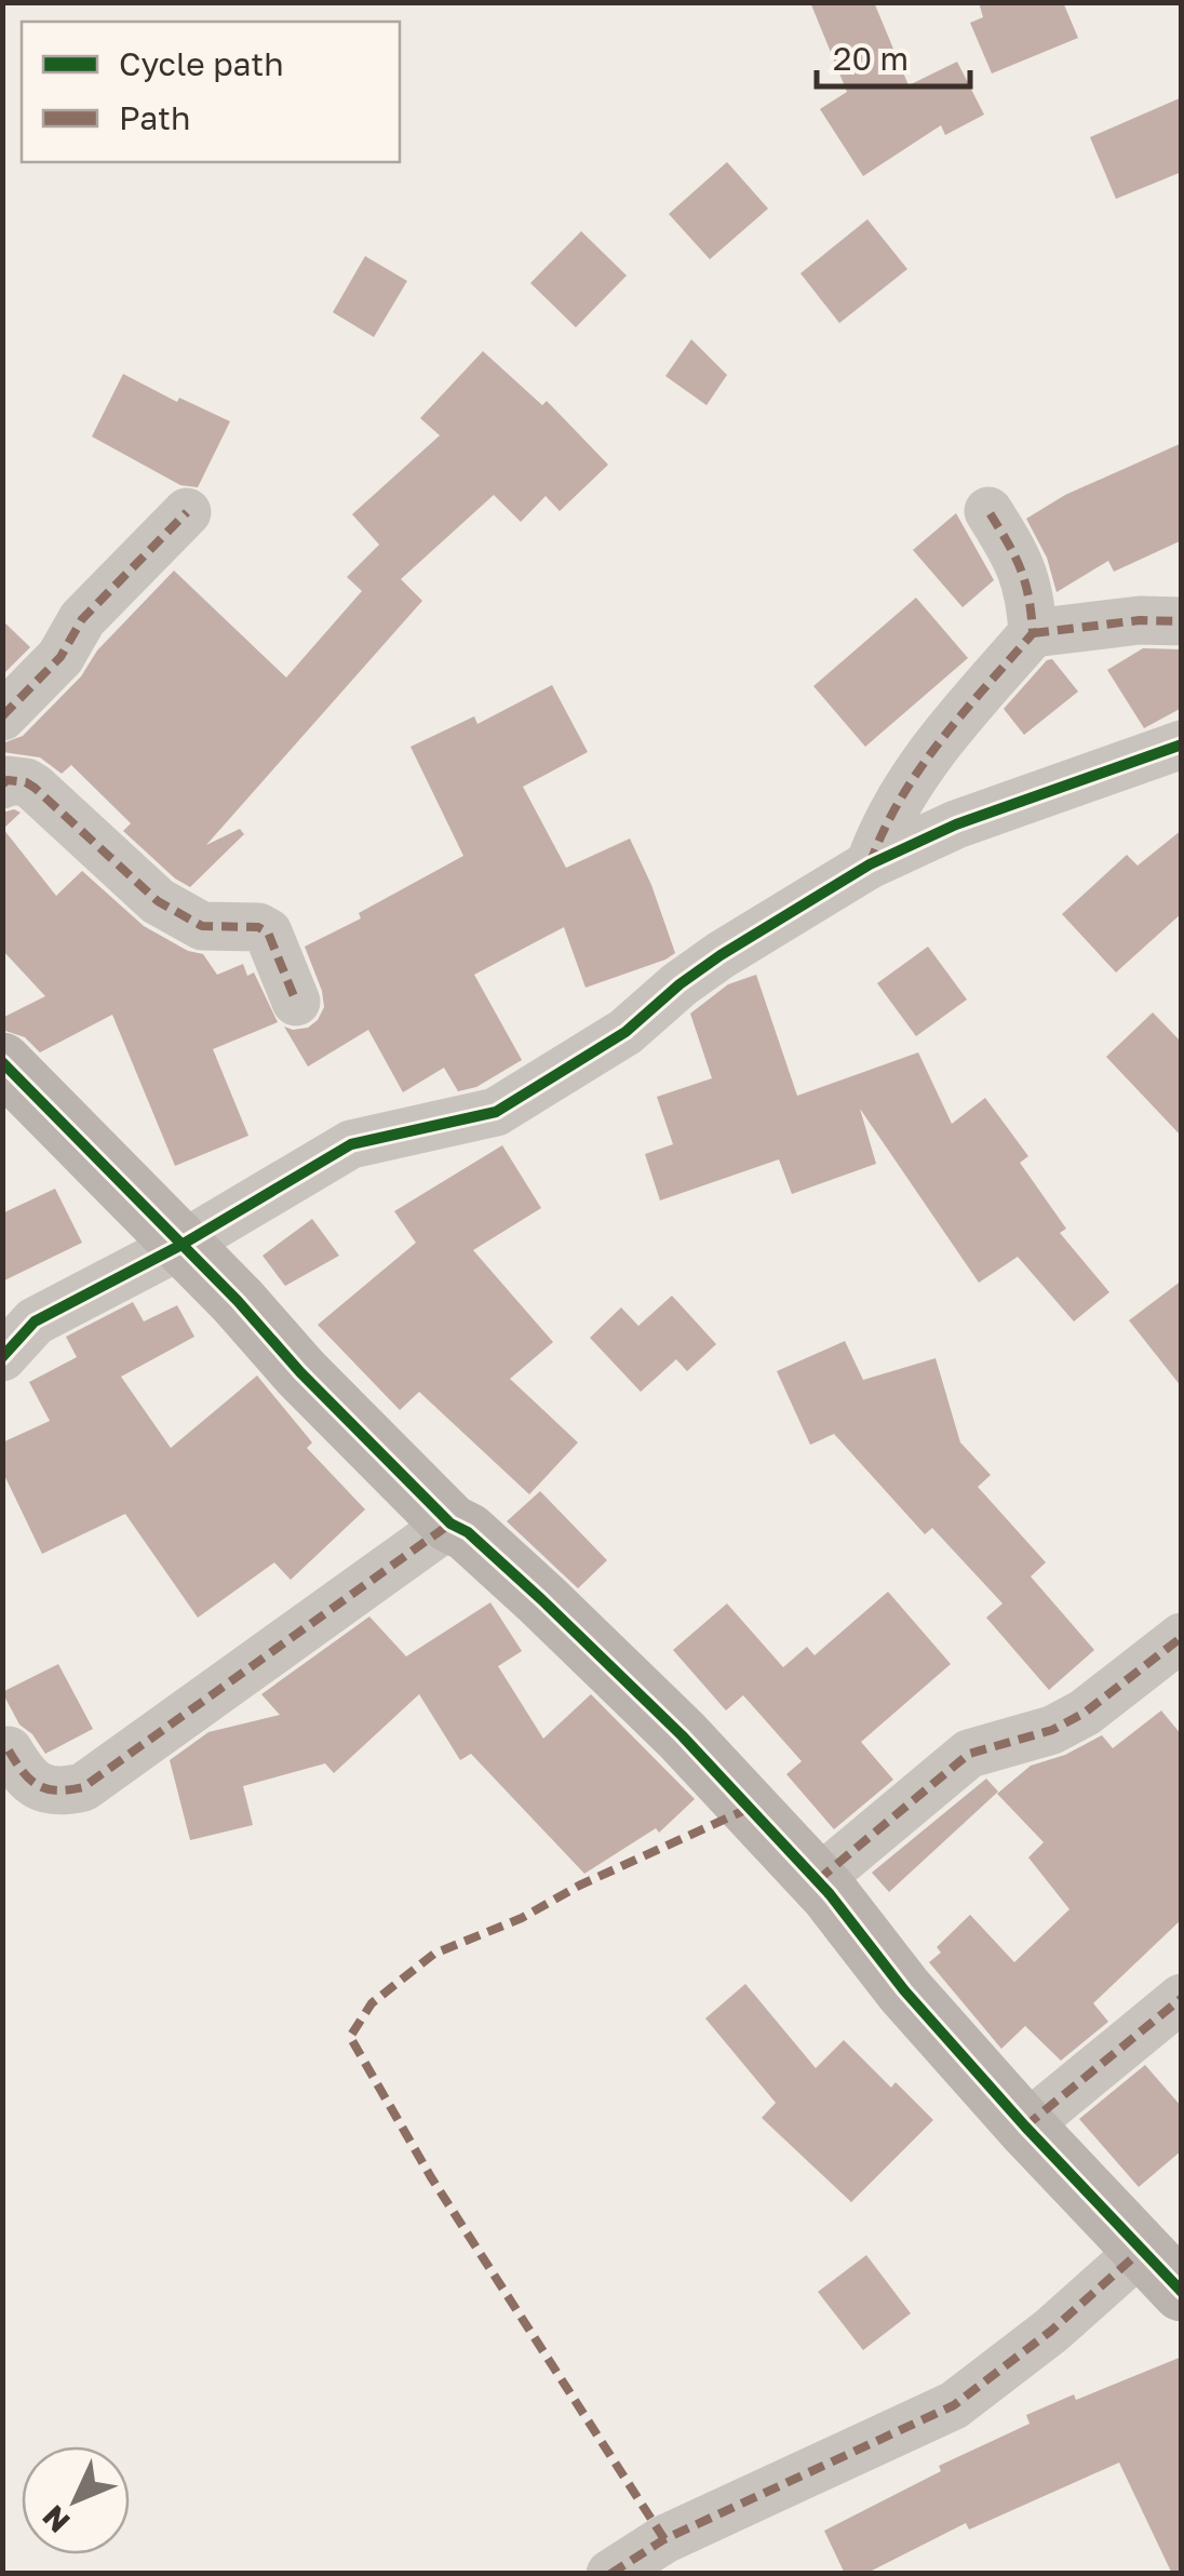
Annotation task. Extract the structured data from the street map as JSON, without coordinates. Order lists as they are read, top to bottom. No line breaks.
{"legend":["Cycle path","Path"],"scale_bar":"20 m","north":"bottom left"}
